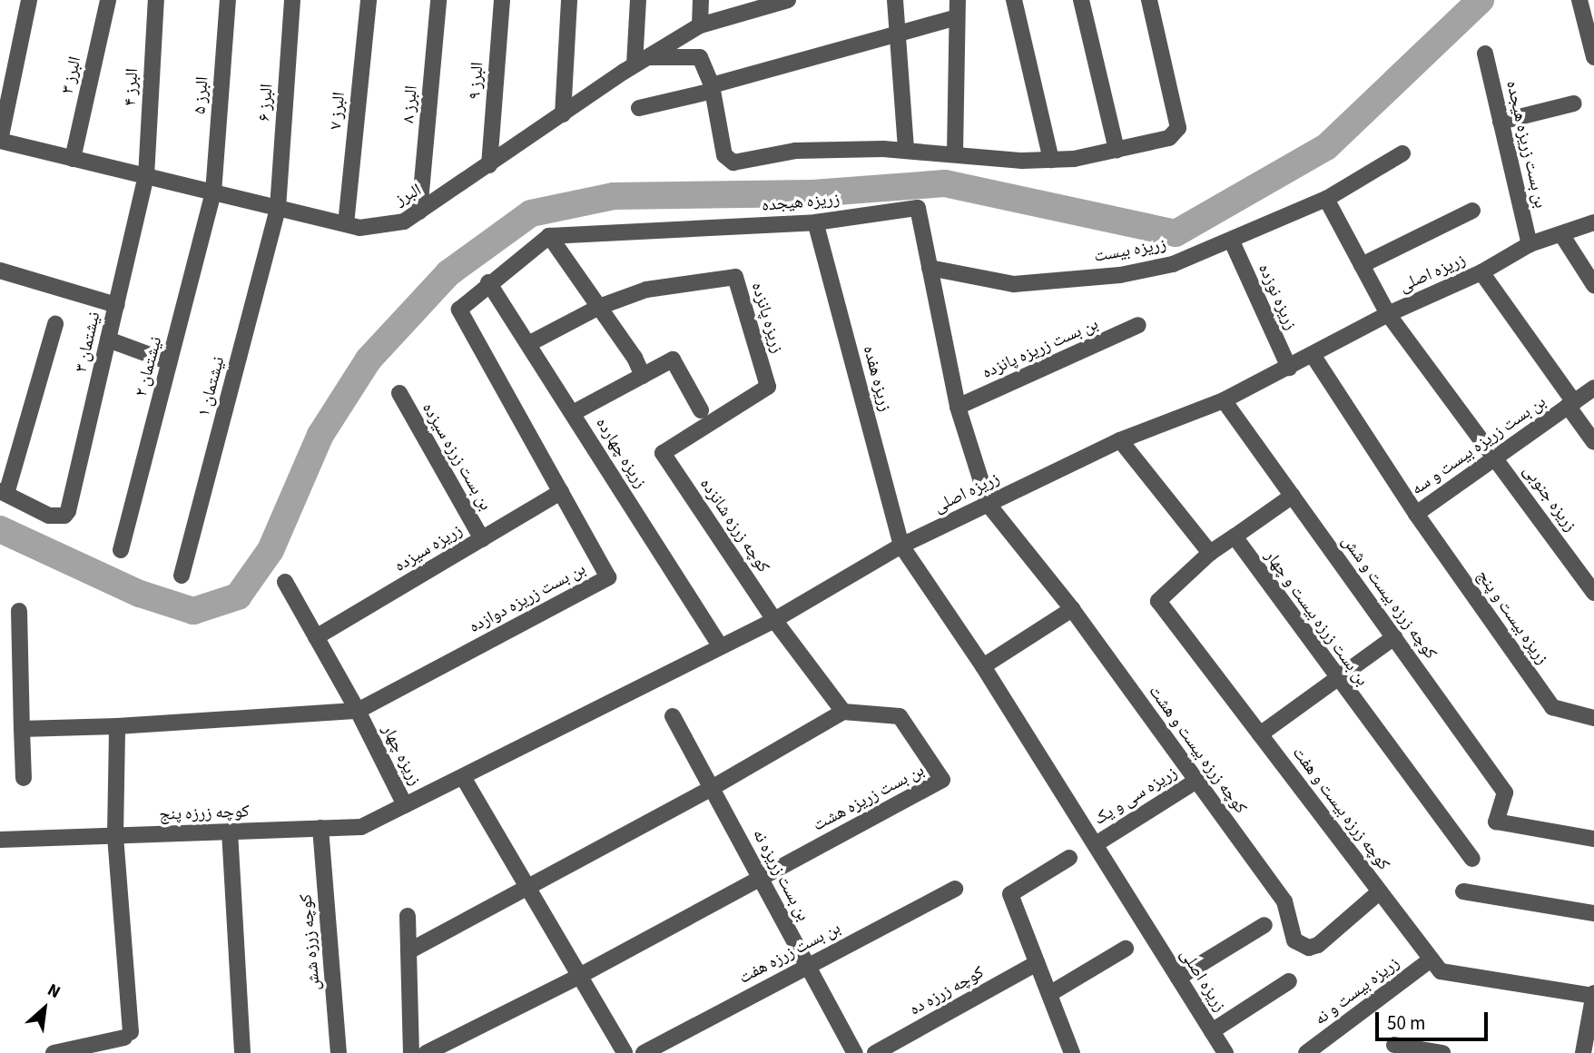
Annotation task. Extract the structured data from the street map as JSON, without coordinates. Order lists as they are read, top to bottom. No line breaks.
{"streets":{"street":["البرز ۳","البرز ۹","البرز ۴","البرز ۵","البرز ۶","البرز ۸","البرز ۷","بن بست زریزه هیجده","البرز","زریزه هیجده","زریزه بیست","زریزه اصلی","زریزه نوزده","زریزه پانزده","نيشتمان ۳","بن بست زریزه پانزده","نيشتمان ۲","زریزه هفده","نيشتمان ۱","بن بست زریزه بیست و سه","زریزه چهارده","بن بست زرزه سیزده","زریزه جنوبی","کوچه زرزه شانزده","زریزه سیزده","کوچه زرزه بیست و شش","بن بست زریزه دوازده","زریزه بیست و پنج","بن بست زرزه بیست و چهار","کوچه زرزه بیست و هشت","زریزه چهار","زریزه سی و یک","بن بست زریزه هشت","کوچه زرزه بیست و هفت","کوچه زرزه پنج","بن بست زریزه نه","کوچه زرزه شش","بن بست زرزه هفت","کوچه زرزه ده","زریزه بیست و نه"]},"crossings":[["البرز ۳","البرز"],["البرز ۹","البرز"],["البرز ۴","البرز"],["البرز ۴","نيشتمان ۳"],["البرز ۵","البرز"],["البرز ۵","نيشتمان ۲"],["البرز ۶","البرز"],["البرز ۶","نيشتمان ۱"],["البرز ۸","البرز"],["البرز ۷","البرز"],["بن بست زریزه هیجده","زریزه اصلی"],["البرز","نيشتمان ۳"],["البرز","نيشتمان ۲"],["البرز","نيشتمان ۱"],["زریزه هیجده","زریزه بیست"],["زریزه هیجده","زریزه اصلی"],["زریزه هیجده","بن بست زریزه پانزده"],["زریزه هیجده","زریزه هفده"],["زریزه هیجده","بن بست زریزه دوازده"],["زریزه هیجده","کوچه زرزه بیست و هشت"],["زریزه بیست","زریزه نوزده"],["زریزه بیست","زریزه جنوبی"],["زریزه اصلی","زریزه نوزده"],["زریزه اصلی","زریزه هفده"],["زریزه اصلی","بن بست زریزه بیست و سه"],["زریزه اصلی","زریزه جنوبی"],["زریزه اصلی","کوچه زرزه بیست و شش"],["زریزه اصلی","کوچه زرزه بیست و هشت"],["زریزه اصلی","زریزه چهار"],["زریزه اصلی","زریزه سی و یک"],["زریزه پانزده","زریزه چهارده"],["زریزه پانزده","کوچه زرزه شانزده"],["زریزه هفده","زریزه چهار"],["بن بست زریزه بیست و سه","زریزه جنوبی"],["بن بست زریزه بیست و سه","زریزه بیست و پنج"],["زریزه چهارده","بن بست زریزه دوازده"],["زریزه چهارده","زریزه چهار"],["بن بست زرزه سیزده","زریزه سیزده"],["کوچه زرزه شانزده","زریزه چهار"],["کوچه زرزه شانزده","بن بست زریزه هشت"],["زریزه سیزده","بن بست زریزه دوازده"],["بن بست زریزه دوازده","زریزه چهار"],["کوچه زرزه بیست و هشت","زریزه سی و یک"],["کوچه زرزه بیست و هشت","کوچه زرزه بیست و هفت"],["زریزه چهار","کوچه زرزه پنج"],["بن بست زریزه هشت","بن بست زریزه نه"],["کوچه زرزه بیست و هفت","زریزه بیست و نه"],["کوچه زرزه پنج","کوچه زرزه شش"],["بن بست زریزه نه","بن بست زرزه هفت"]],"scale_bar":"50 m","north":"top right"}
